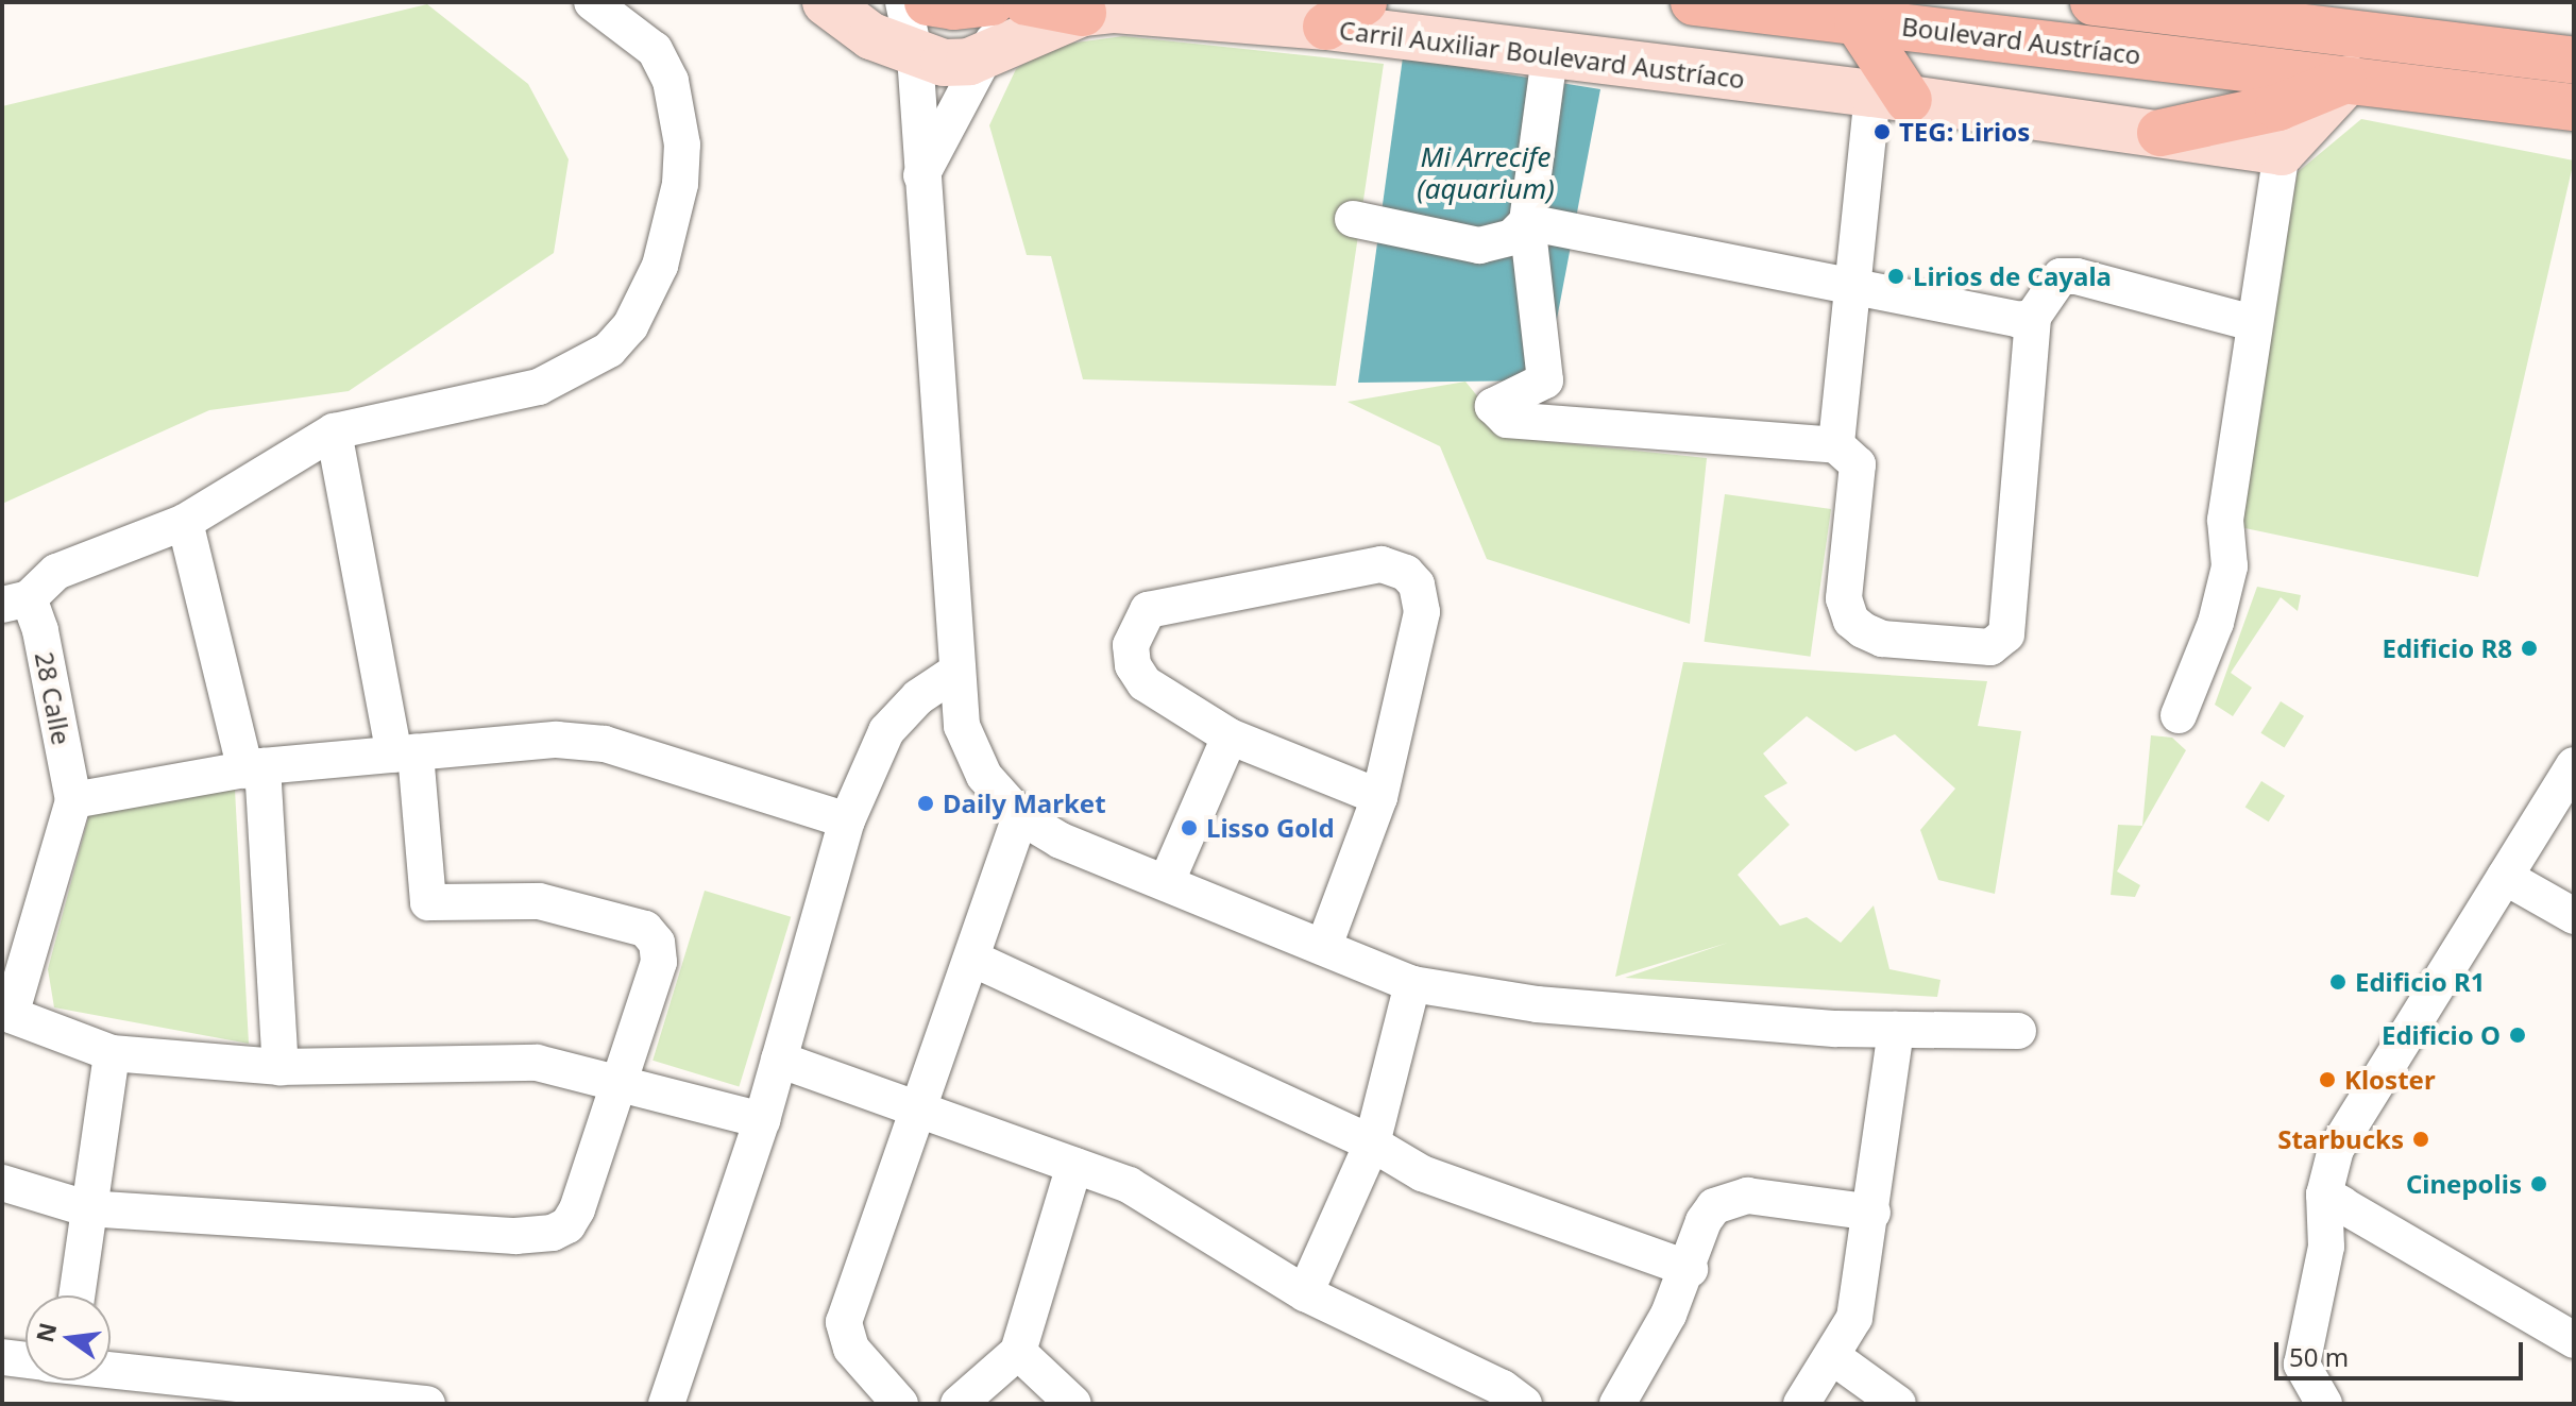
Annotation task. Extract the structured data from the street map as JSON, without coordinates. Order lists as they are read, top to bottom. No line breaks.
{"streets":{"main road":["Boulevard Austríaco"],"street":["Carril Auxiliar Boulevard Austríaco","28 Calle"]},"water":["Mi Arrecife (aquarium)"],"places":["TEG: Lirios","Lirios de Cayala","Edificio R8","Daily Market","Lisso Gold","Edificio R1","Edificio O","Kloster","Starbucks","Cinepolis"],"scale_bar":"50 m","north":"left"}
